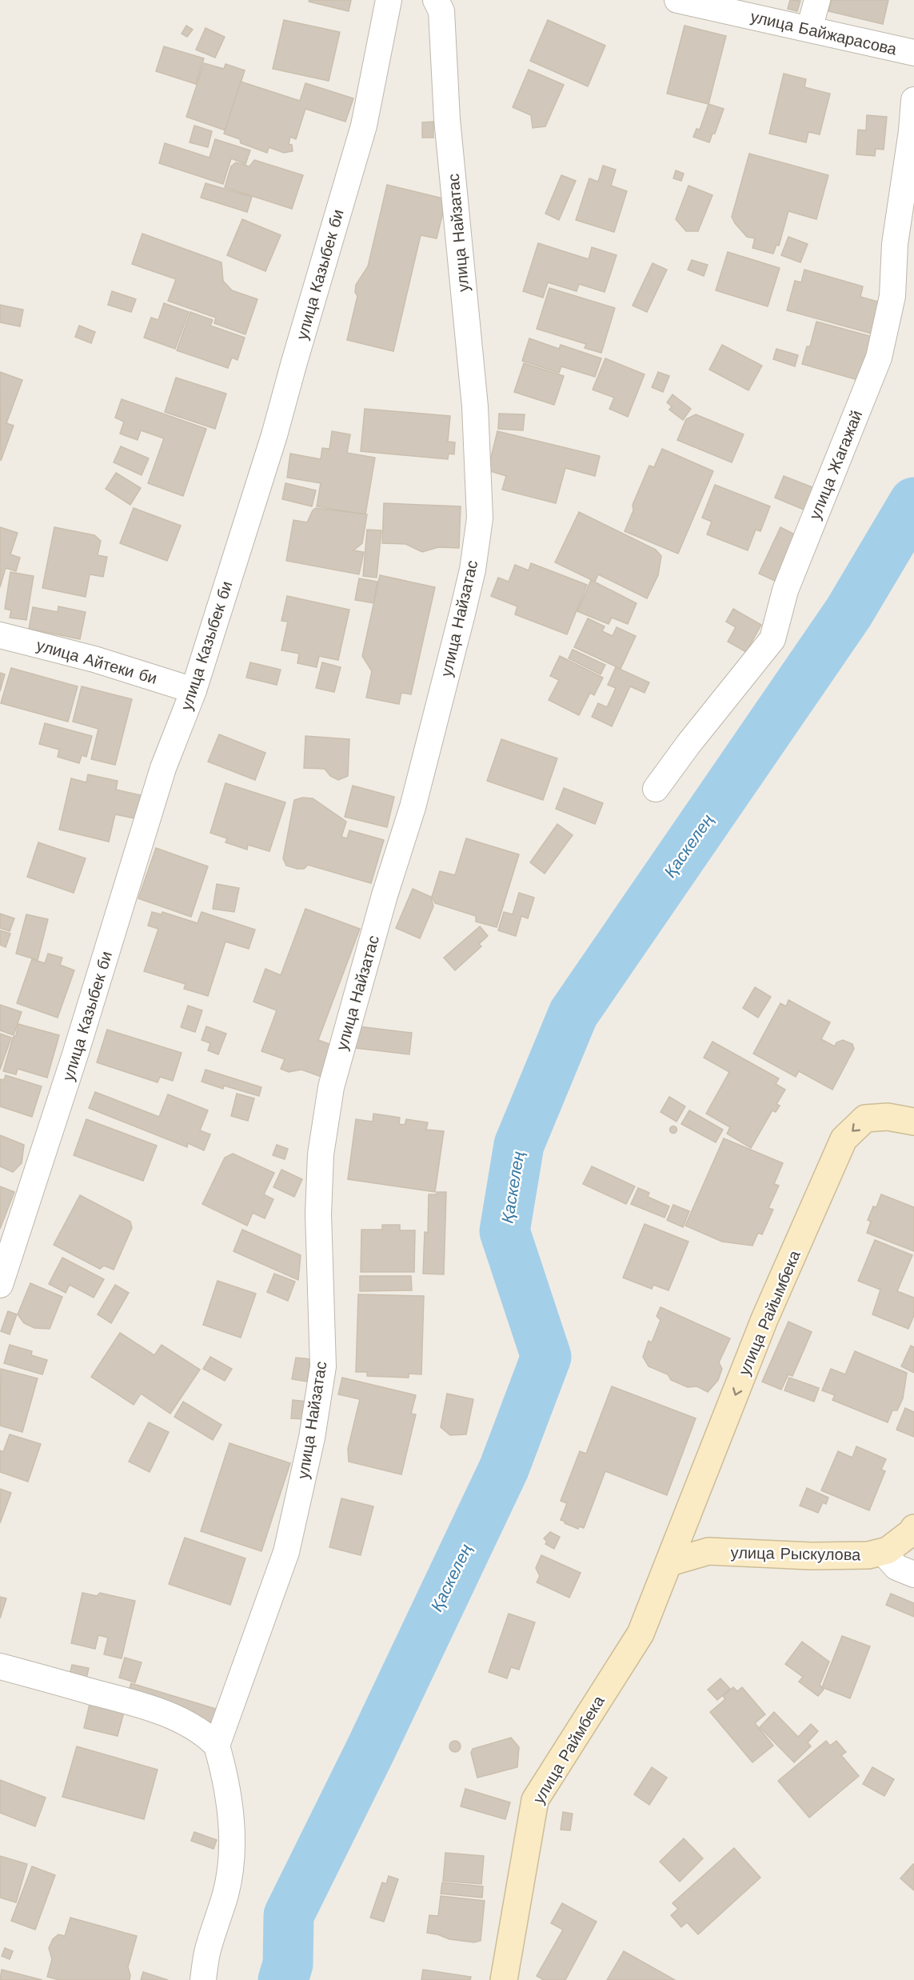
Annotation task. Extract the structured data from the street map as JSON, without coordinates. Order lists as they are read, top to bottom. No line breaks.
{"streets":{"street":["улица Байжарасова","улица Найзатас","улица Казыбек би","улица Жагажай","улица Айтеки би","улица Райымбека","улица Рыскулова","улица Раймбека"]},"crossings":[["улица Казыбек би","улица Айтеки би"],["улица Райымбека","улица Рыскулова"],["улица Райымбека","улица Раймбека"],["улица Рыскулова","улица Раймбека"]],"one_way":["улица Райымбека"],"water":["Қаскелең"]}
